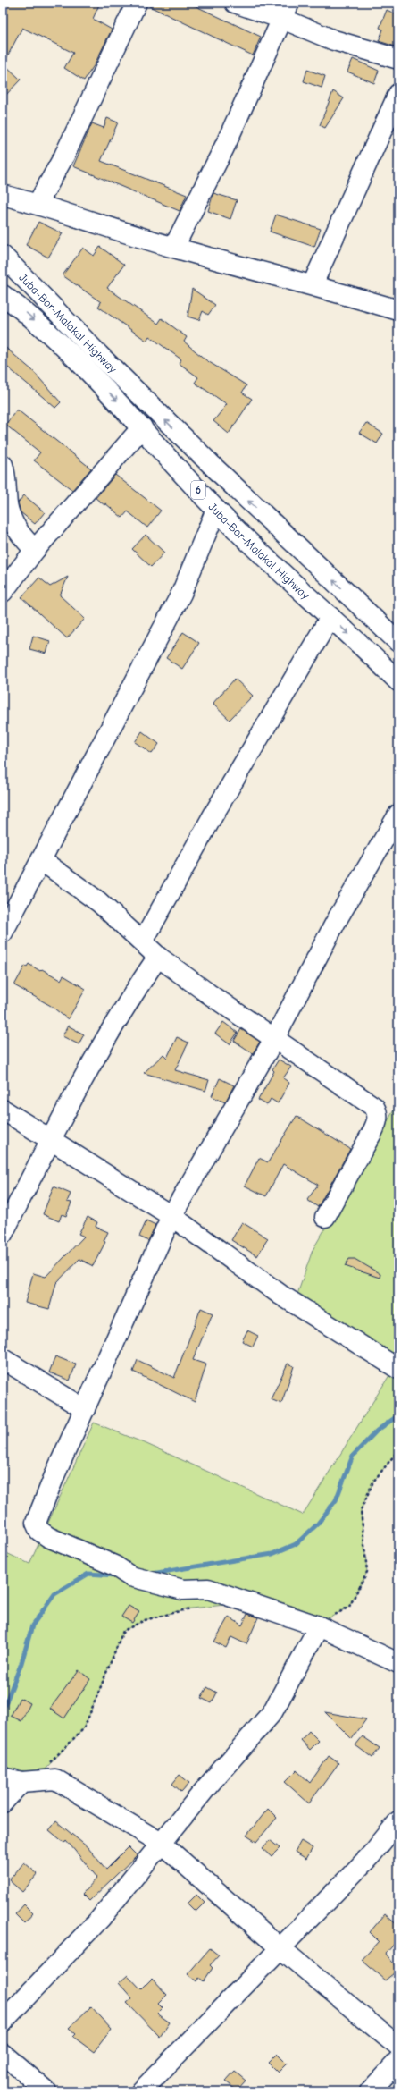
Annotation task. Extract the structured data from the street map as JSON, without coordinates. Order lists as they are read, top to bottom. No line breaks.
{"streets":{"main road":["Juba-Bor-Malakal Highway","6"]}}
